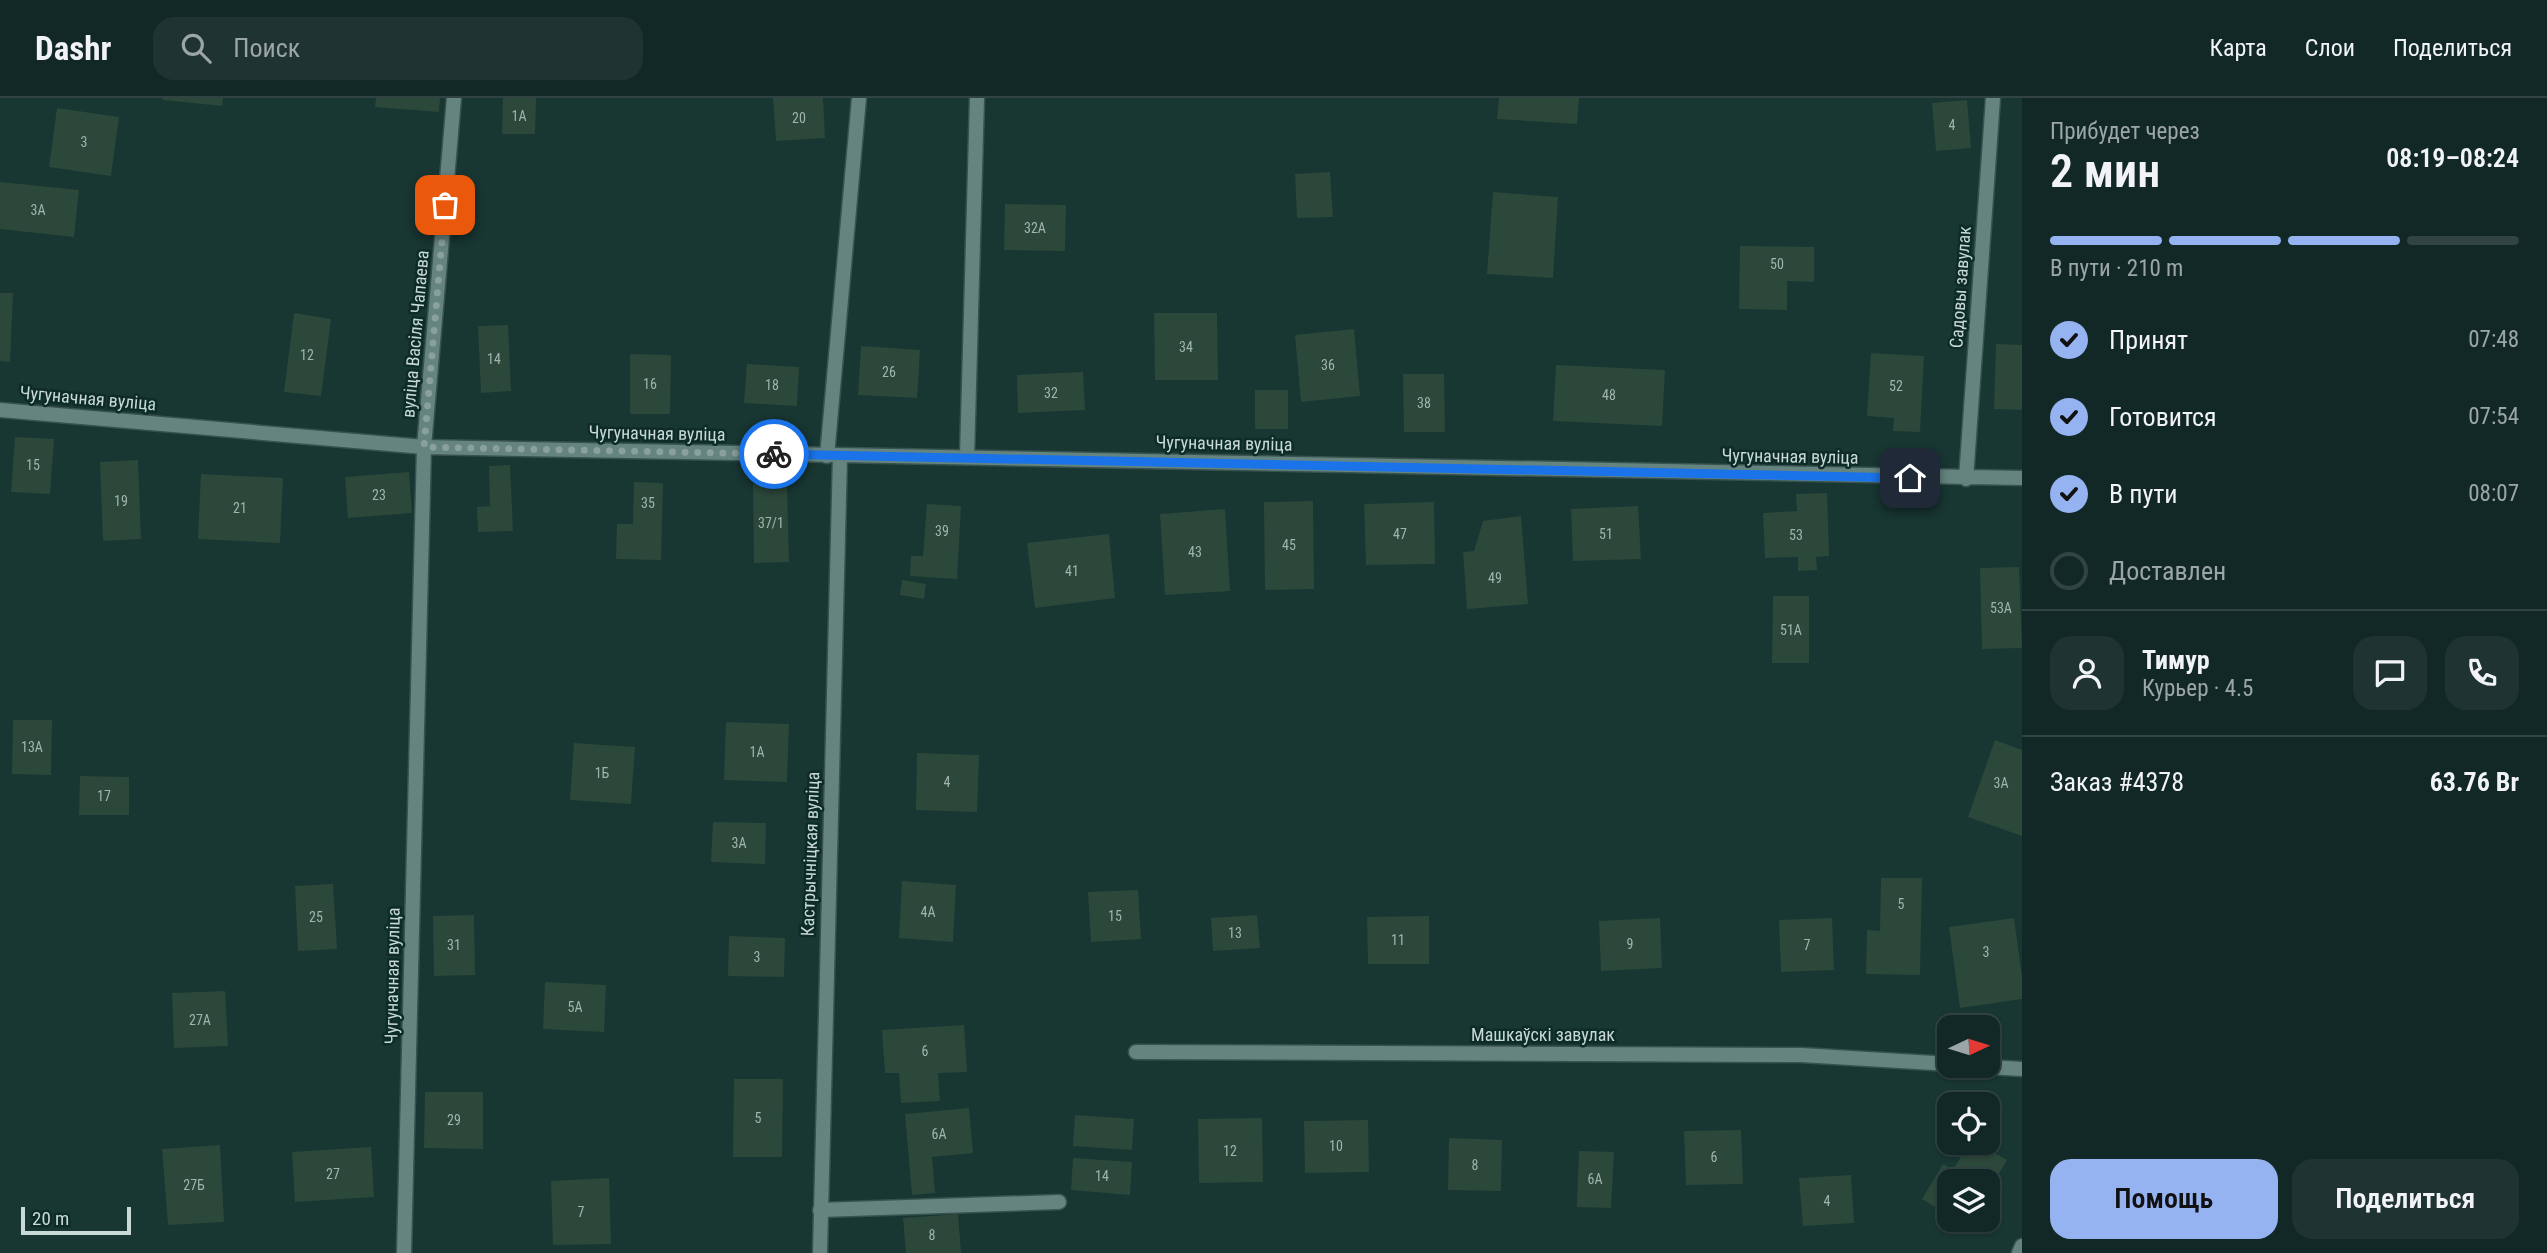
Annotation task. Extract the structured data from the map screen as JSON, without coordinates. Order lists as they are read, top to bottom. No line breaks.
{"streets":{"street":["Садовы завулак","вуліца Васіля Чапаева","Чугуначная вуліца","Кастрычніцкая вуліца","Машкаўскі завулак"]},"crossings":[["Садовы завулак","Чугуначная вуліца"],["вуліца Васіля Чапаева","Чугуначная вуліца"],["Чугуначная вуліца","Кастрычніцкая вуліца"]],"house_numbers":["1А","20","4","3","3А","32А","50","34","12","14","36","26","16","18","52","32","48","38","15","23","19","35","21","37/1","39","47","51","53","45","43","41","49","53А","51А","13А","1А","1Б","4","3А","17","3А","5","4А","15","25","13","11","9","31","7","3","3","5А","27А","6","5","29","6А","10","12","6","8","27","14","6А","27Б","4","7","8"],"scale_bar":"20 m","north":"right","page":{"header":"Dashr","search":"Поиск","nav":["Карта","Слои","Поделиться"],"heading":["2 мин","Прибудет через","08:19–08:24"],"panel":["Тимур","Курьер · 4.5","Заказ #4378","63.76 Br"],"bar":"В пути · 210 m","list":[["Принят","07:48"],["Готовится","07:54"],["В пути","08:07"],"Доставлен"],"buttons":["Помощь","Поделиться"],"scale":"20 m"}}
